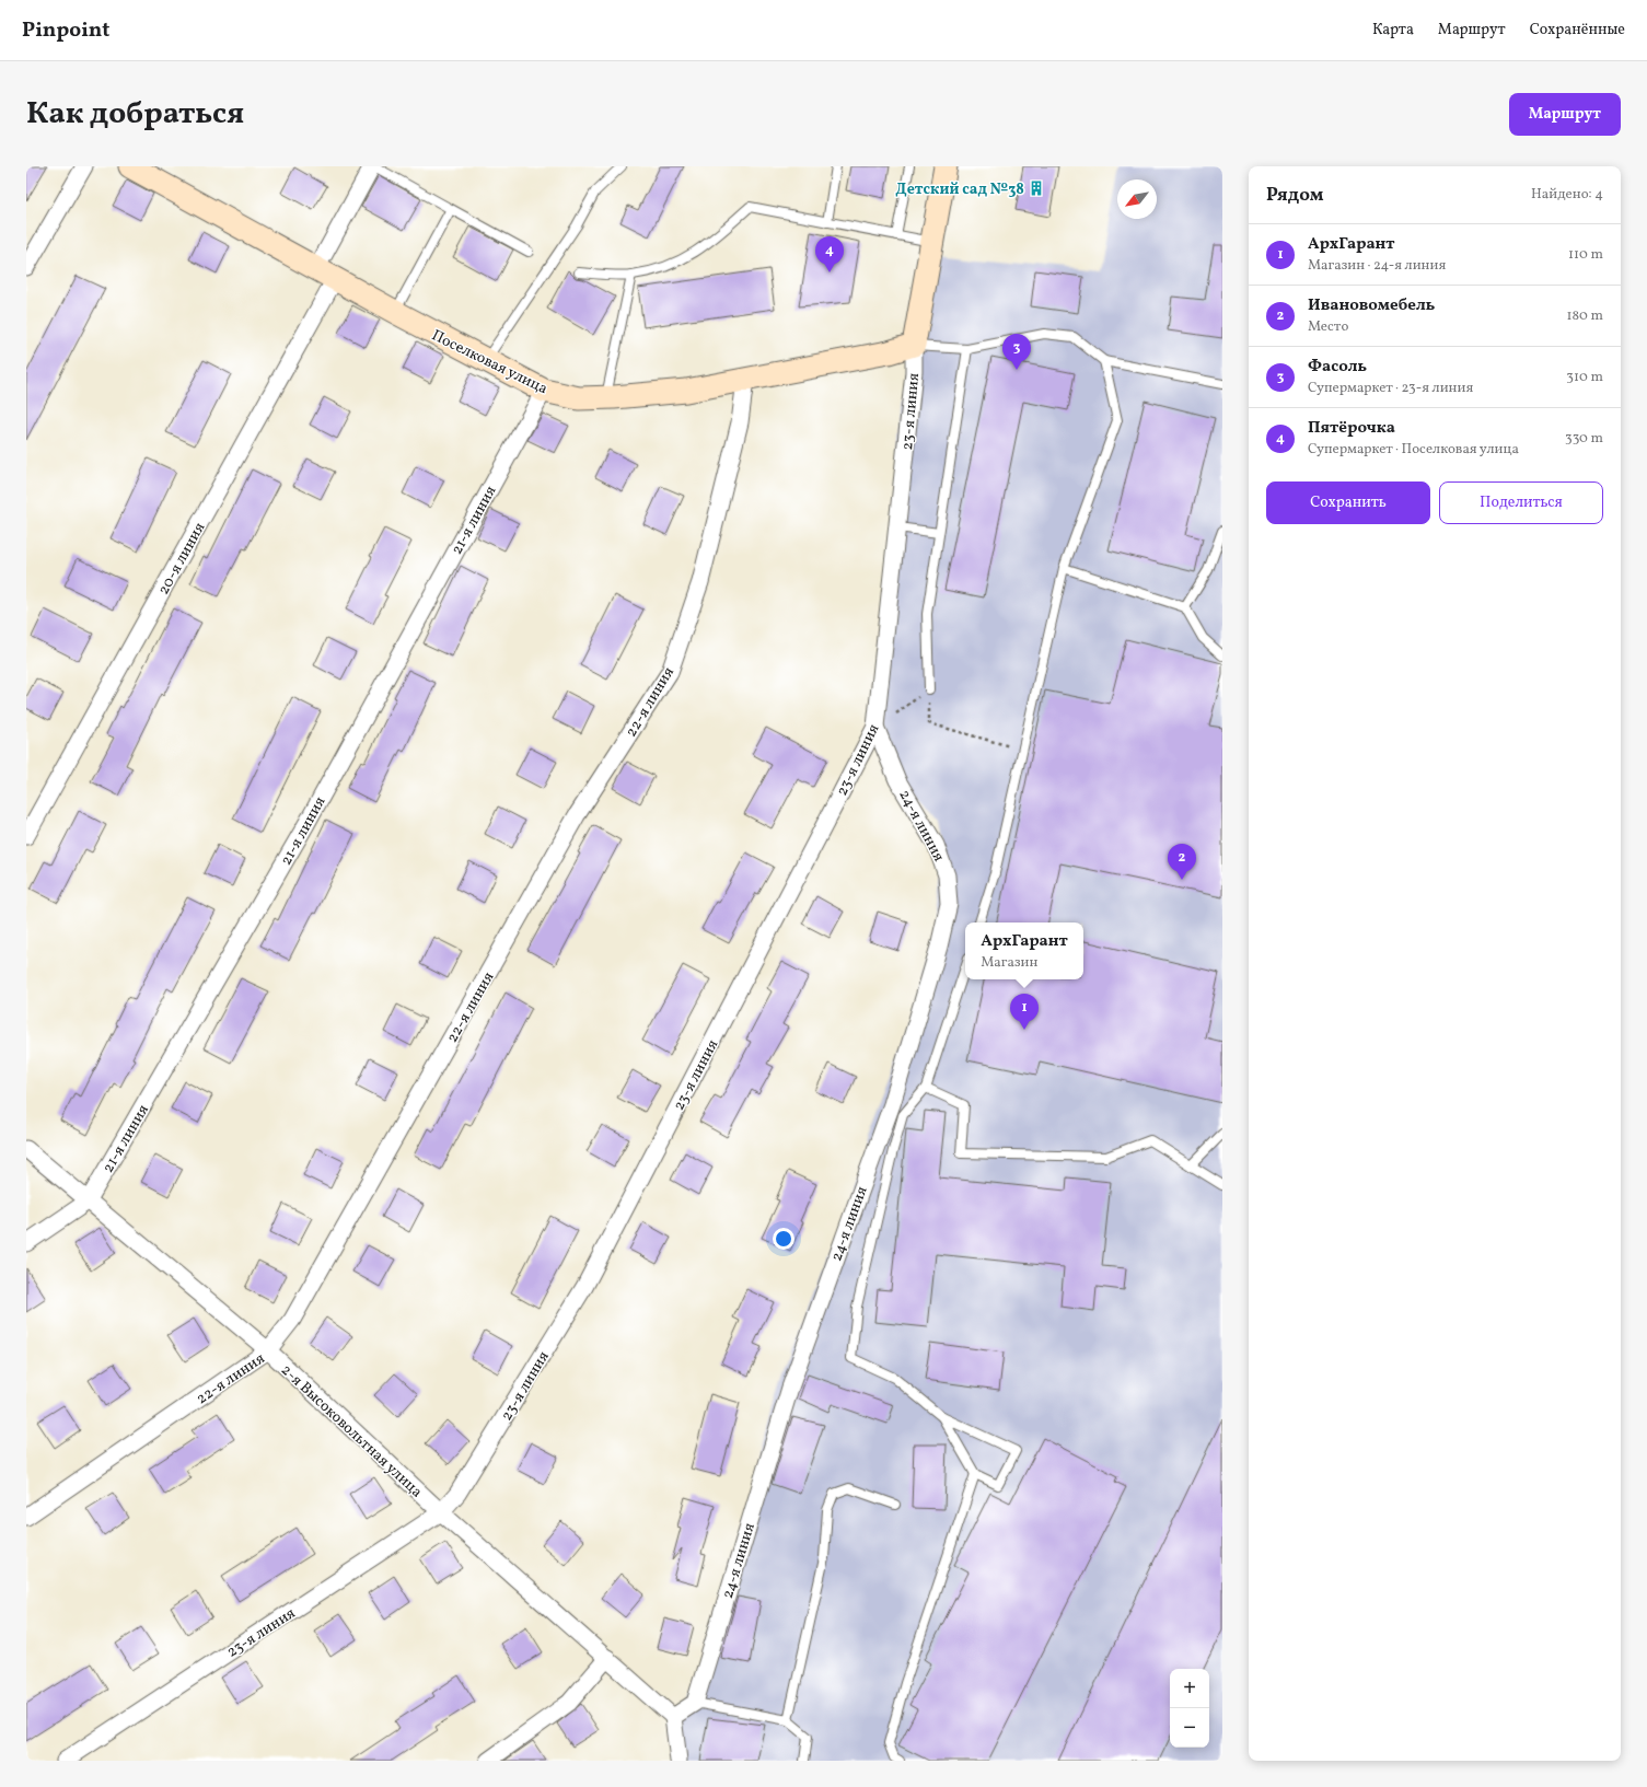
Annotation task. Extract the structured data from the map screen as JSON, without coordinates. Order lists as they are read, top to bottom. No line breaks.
{"streets":{"street":["Поселковая улица","23-я линия","21-я линия","20-я линия","22-я линия","24-я линия","2-я Высоковольтная улица"]},"crossings":[["Поселковая улица","23-я линия"],["Поселковая улица","21-я линия"],["Поселковая улица","20-я линия"],["Поселковая улица","22-я линия"],["23-я линия","24-я линия"],["23-я линия","2-я Высоковольтная улица"],["21-я линия","2-я Высоковольтная улица"],["22-я линия","2-я Высоковольтная улица"]],"places":{"building":["Детский сад №38"]},"north":"bottom left","page":{"header":"Pinpoint","nav":["Карта","Маршрут","Сохранённые"],"title":"Как добраться","buttons":["Маршрут",["Сохранить","Поделиться"]],"heading":["Рядом","Найдено: 4"],"list":[{"mark":"1","name":"АрхГарант","note":"Магазин · 24-я линия","value":"110 m"},{"mark":"2","name":"Ивановомебель","note":"Место","value":"180 m"},{"mark":"3","name":"Фасоль","note":"Супермаркет · 23-я линия","value":"310 m"},{"mark":"4","name":"Пятёрочка","note":"Супермаркет · Поселковая улица","value":"330 m"}],"pins":["4","3","2","1"],"popup":["АрхГарант","Магазин"],"map_buttons":["+","−"]}}
